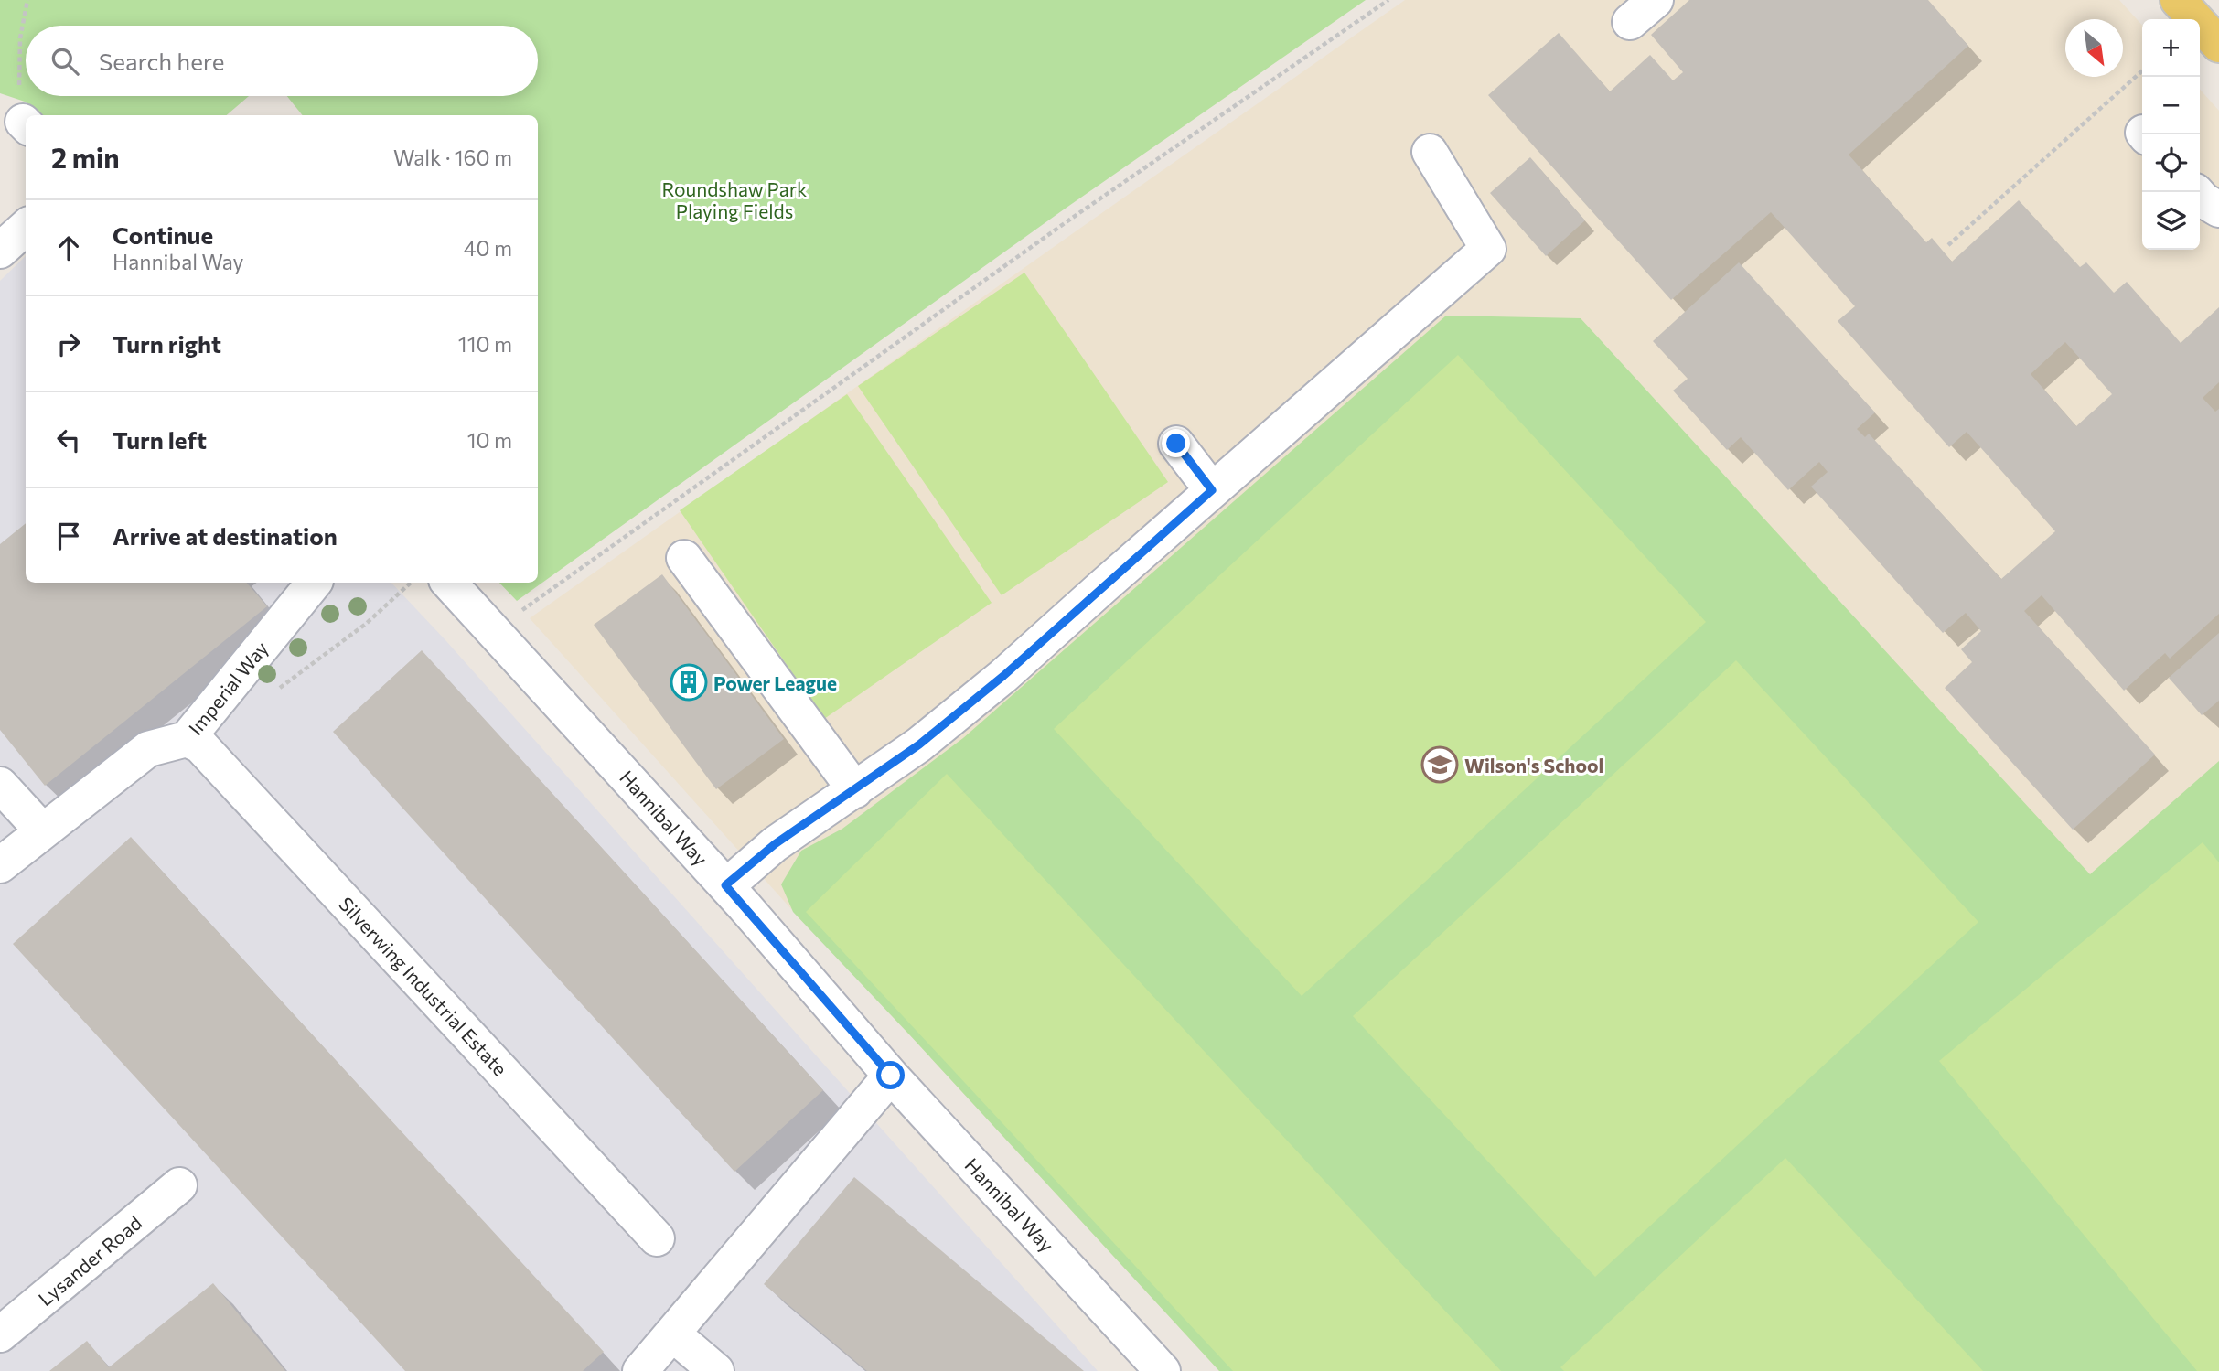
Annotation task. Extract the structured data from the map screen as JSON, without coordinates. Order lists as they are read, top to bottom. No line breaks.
{"streets":{"street":["Imperial Way","Hannibal Way","Silverwing Industrial Estate","Lysander Road"]},"crossings":[["Imperial Way","Silverwing Industrial Estate"]],"parks":["Roundshaw Park Playing Fields"],"places":{"building":["Power League"],"school or university":["Wilson's School"]},"north":"bottom right","page":{"map_buttons":["+","−"],"search":"Search here","heading":["2 min","Walk · 160 m"],"list":[["Continue","Hannibal Way","40 m"],["Turn right","110 m"],["Turn left","10 m"],"Arrive at destination"]}}
